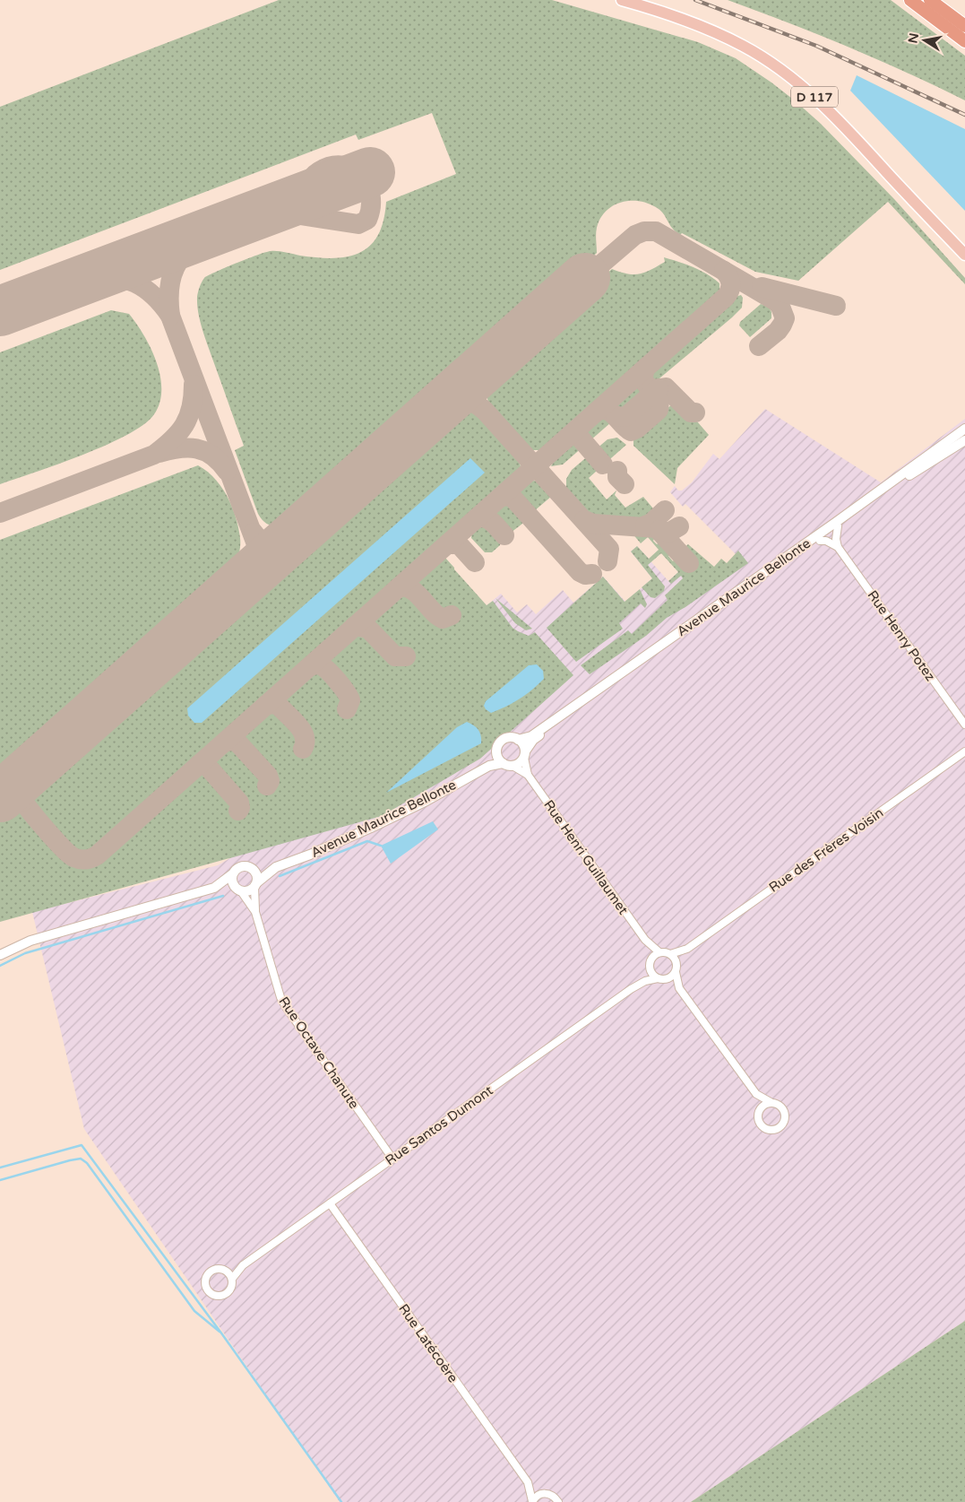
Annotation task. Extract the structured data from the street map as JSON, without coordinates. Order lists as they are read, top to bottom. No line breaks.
{"streets":{"main road":["D 117"],"street":["Avenue Maurice Bellonte","Rue Henry Potez","Rue des Frères Voisin","Rue Henri Guillaumet","Rue Octave Chanute","Rue Santos Dumont","Rue Latécoère"]},"crossings":[["Avenue Maurice Bellonte","Rue Henri Guillaumet"],["Avenue Maurice Bellonte","Rue Octave Chanute"],["Rue des Frères Voisin","Rue Henri Guillaumet"],["Rue des Frères Voisin","Rue Santos Dumont"],["Rue Henri Guillaumet","Rue Santos Dumont"],["Rue Octave Chanute","Rue Santos Dumont"],["Rue Santos Dumont","Rue Latécoère"]],"north":"left"}
